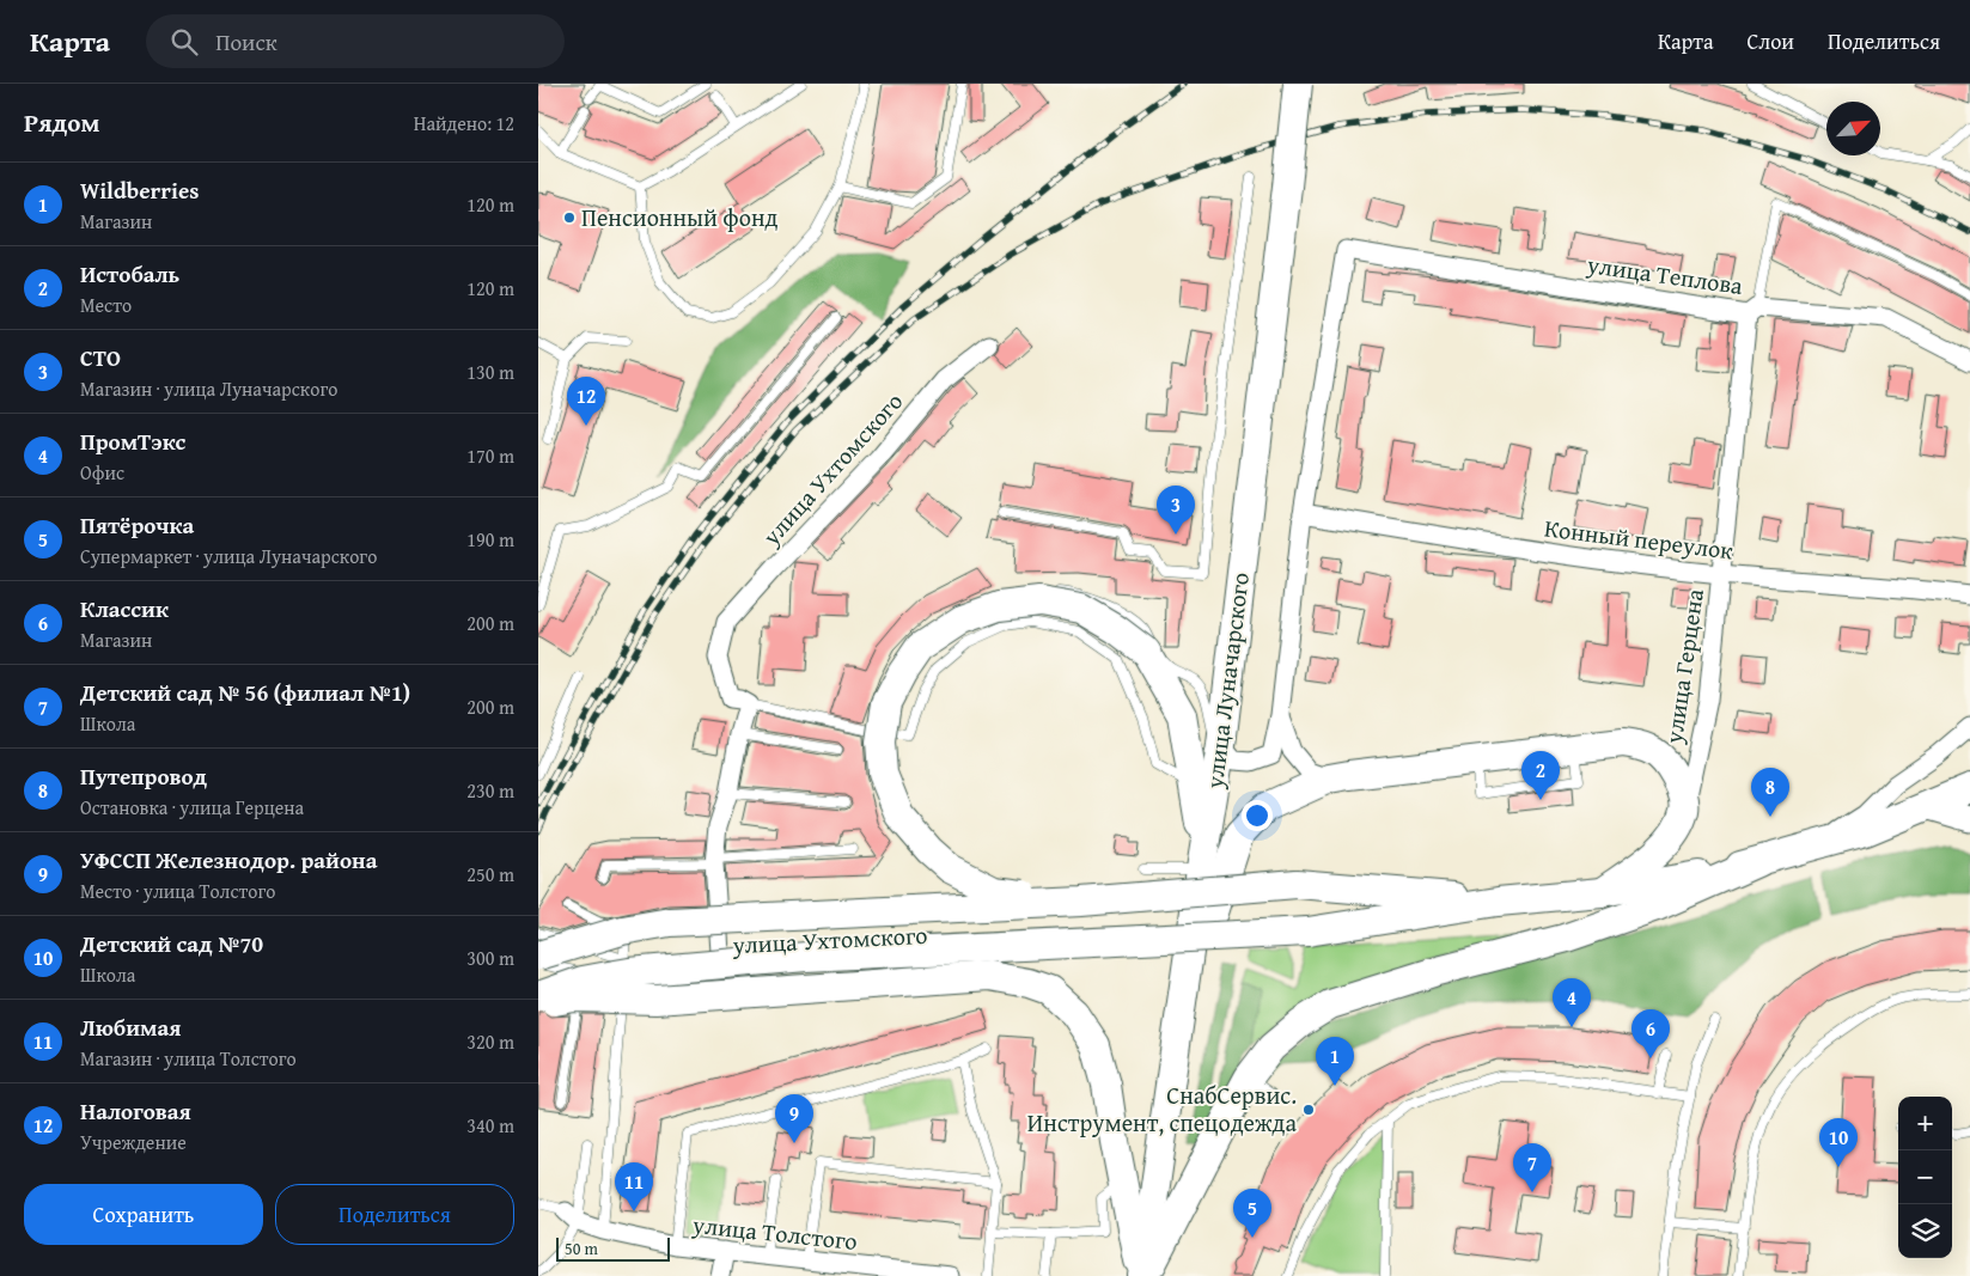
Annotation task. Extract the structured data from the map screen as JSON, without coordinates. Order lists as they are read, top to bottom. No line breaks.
{"streets":{"main road":["улица Луначарского"],"street":["улица Теплова","улица Ухтомского","Конный переулок","улица Герцена","улица Толстого"]},"crossings":[["улица Теплова","Конный переулок"],["улица Теплова","улица Герцена"],["улица Ухтомского","улица Луначарского"],["Конный переулок","улица Герцена"]],"places":["Пенсионный фонд","СнабСервис. Инструмент, спецодежда"],"scale_bar":"50 m","north":"top right","page":{"header":"Карта","search":"Поиск","nav":["Карта","Слои","Поделиться"],"heading":["Рядом","Найдено: 12"],"list":[{"mark":"1","name":"Wildberries","note":"Магазин","value":"120 m"},{"mark":"2","name":"Истобаль","note":"Место","value":"120 m"},{"mark":"3","name":"СТО","note":"Магазин · улица Луначарского","value":"130 m"},{"mark":"4","name":"ПромТэкс","note":"Офис","value":"170 m"},{"mark":"5","name":"Пятёрочка","note":"Супермаркет · улица Луначарского","value":"190 m"},{"mark":"6","name":"Классик","note":"Магазин","value":"200 m"},{"mark":"7","name":"Детский сад № 56 (филиал №1)","note":"Школа","value":"200 m"},{"mark":"8","name":"Путепровод","note":"Остановка · улица Герцена","value":"230 m"},{"mark":"9","name":"УФССП Железнодор. района","note":"Место · улица Толстого","value":"250 m"},{"mark":"10","name":"Детский сад №70","note":"Школа","value":"300 m"},{"mark":"11","name":"Любимая","note":"Магазин · улица Толстого","value":"320 m"},{"mark":"12","name":"Налоговая","note":"Учреждение","value":"340 m"}],"pins":["12","3","2","8","4","6","1","9","10","7","11","5"],"map_buttons":["+","−"],"buttons":["Сохранить","Поделиться"],"scale":"50 m"}}
